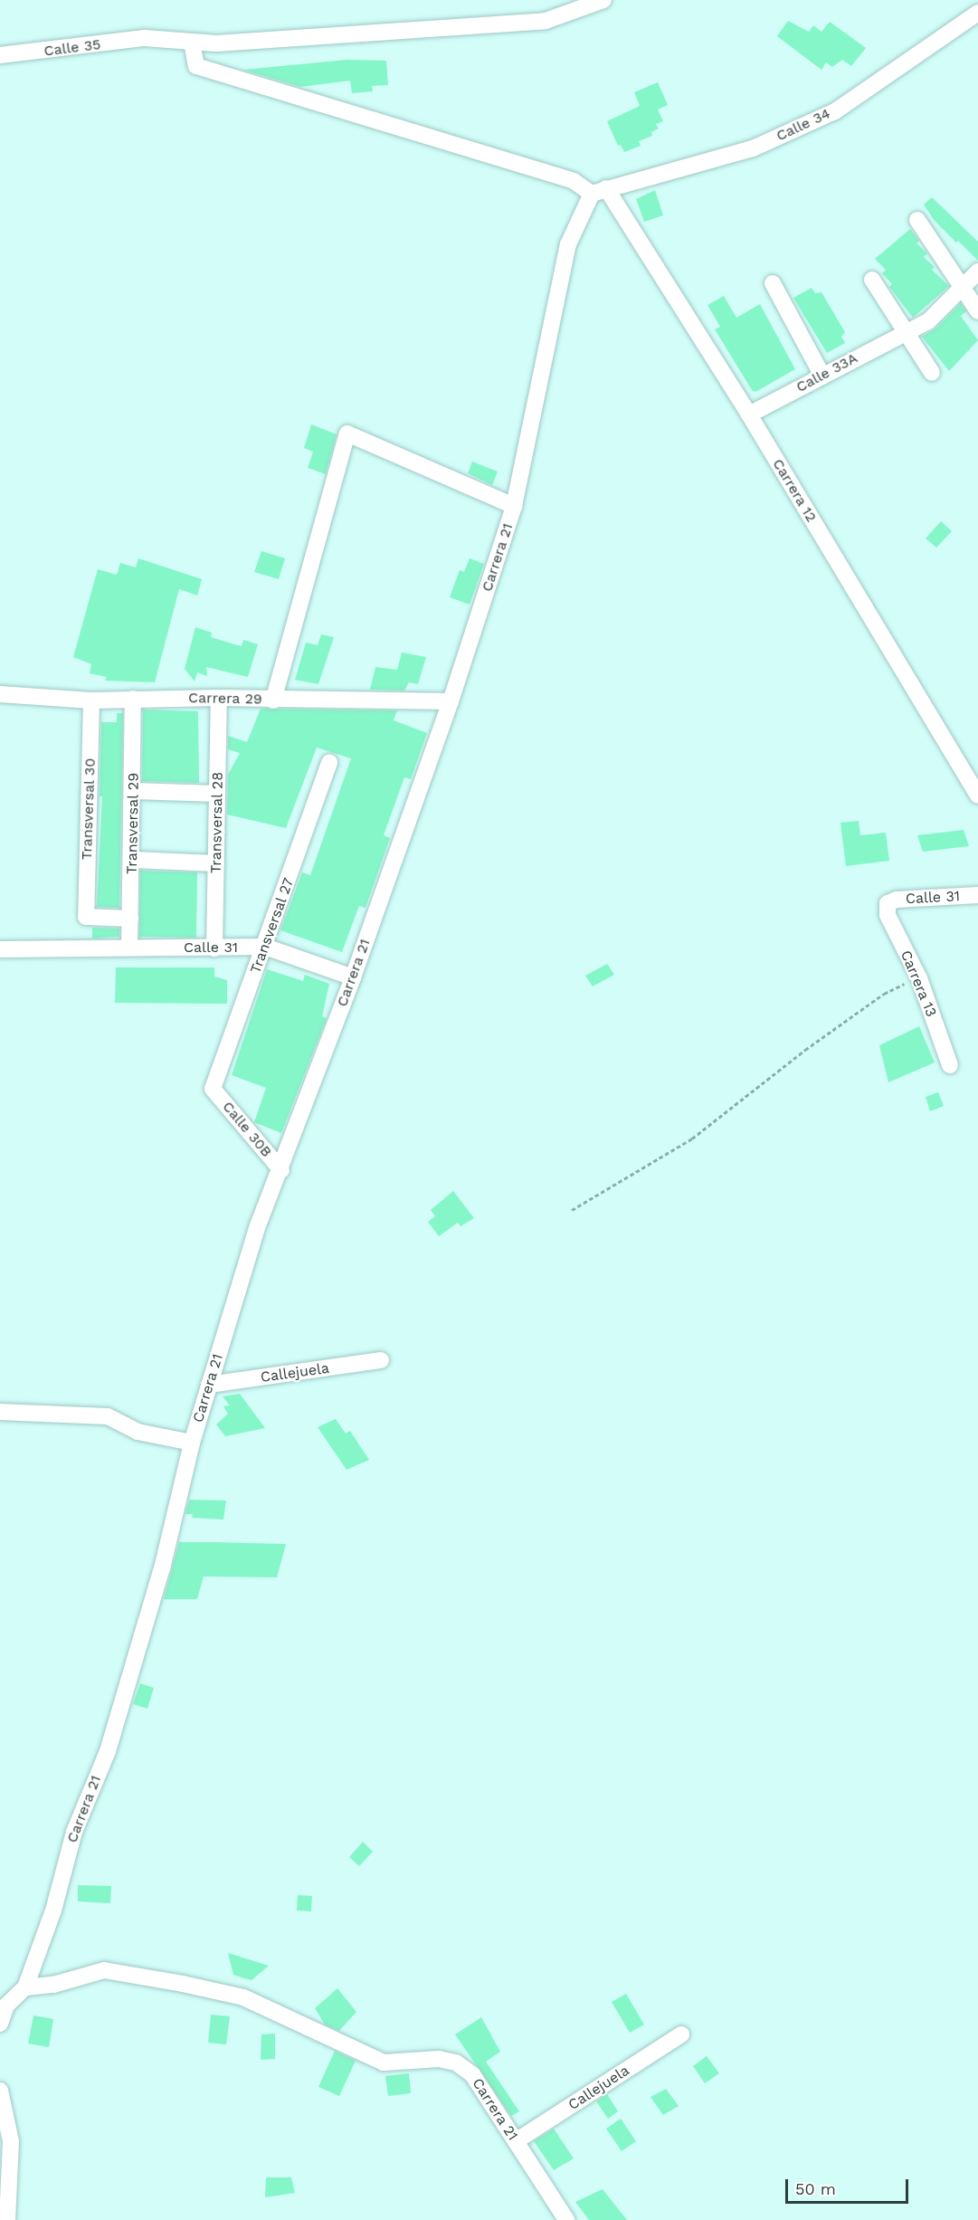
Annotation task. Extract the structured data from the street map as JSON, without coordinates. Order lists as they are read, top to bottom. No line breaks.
{"streets":{"street":["Calle 35","Calle 34","Calle 33A","Carrera 12","Carrera 21","Carrera 29","Transversal 30","Transversal 28","Transversal 29","Calle 31","Transversal 27","Carrera 13","Calle 30B","Callejuela"]},"crossings":[["Calle 34","Carrera 12"],["Calle 34","Carrera 21"],["Calle 33A","Carrera 12"],["Carrera 12","Carrera 21"],["Carrera 21","Carrera 29"],["Carrera 21","Calle 31"],["Carrera 21","Calle 30B"],["Carrera 21","Callejuela"],["Carrera 29","Transversal 30"],["Carrera 29","Transversal 28"],["Carrera 29","Transversal 29"],["Transversal 30","Transversal 29"],["Transversal 28","Calle 31"],["Transversal 29","Calle 31"],["Calle 31","Transversal 27"],["Calle 31","Carrera 13"],["Transversal 27","Calle 30B"]],"scale_bar":"50 m"}
